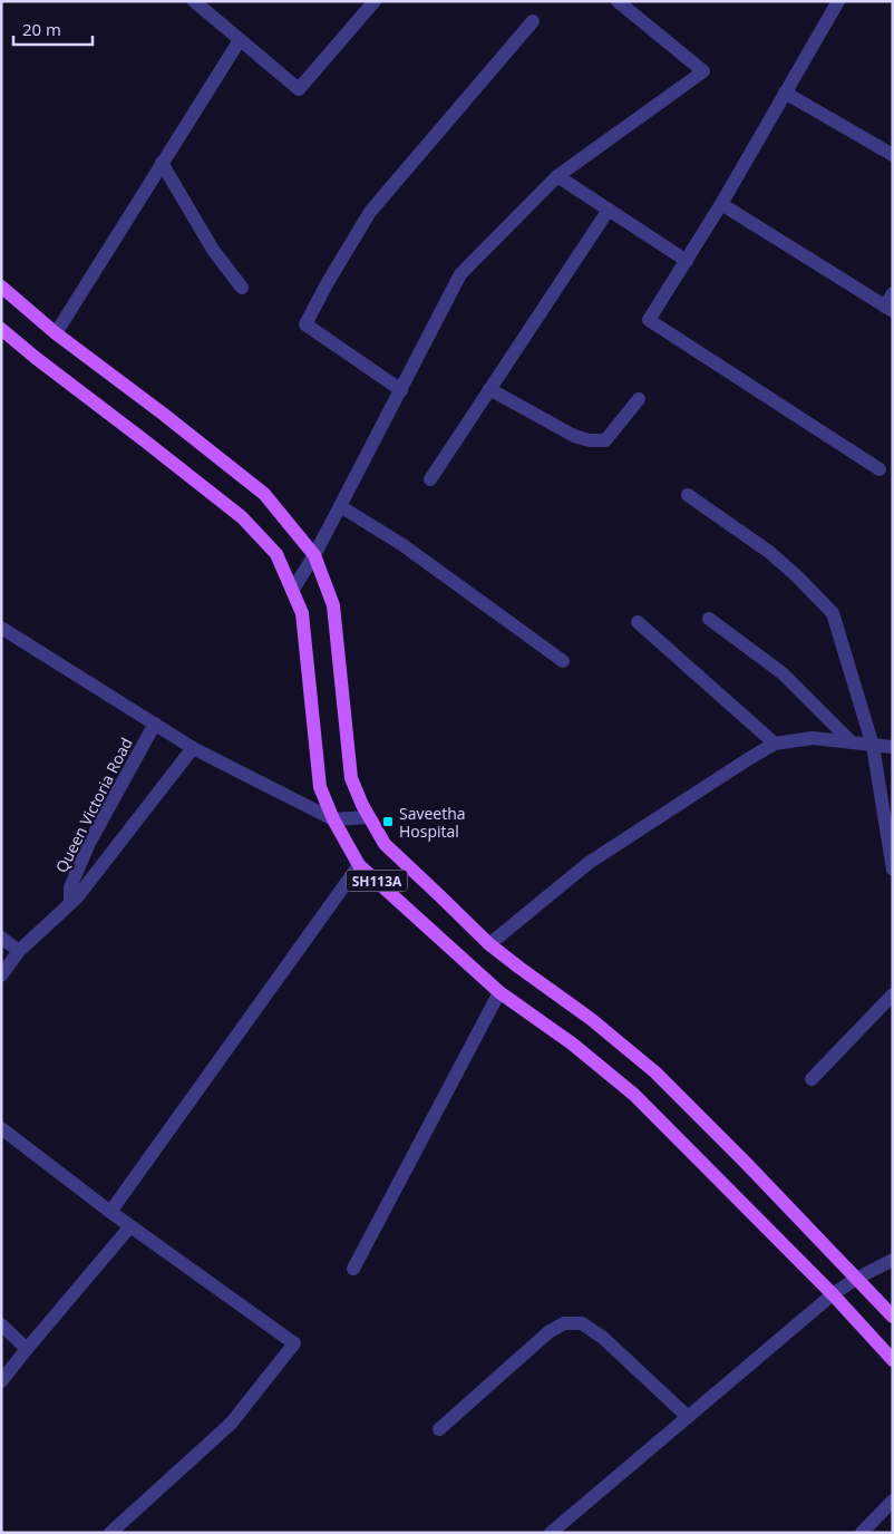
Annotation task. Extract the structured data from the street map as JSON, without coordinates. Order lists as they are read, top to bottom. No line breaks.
{"streets":{"main road":["SH113A"],"street":["Queen Victoria Road"]},"places":{"transit":["Saveetha Hospital"]},"scale_bar":"20 m"}
